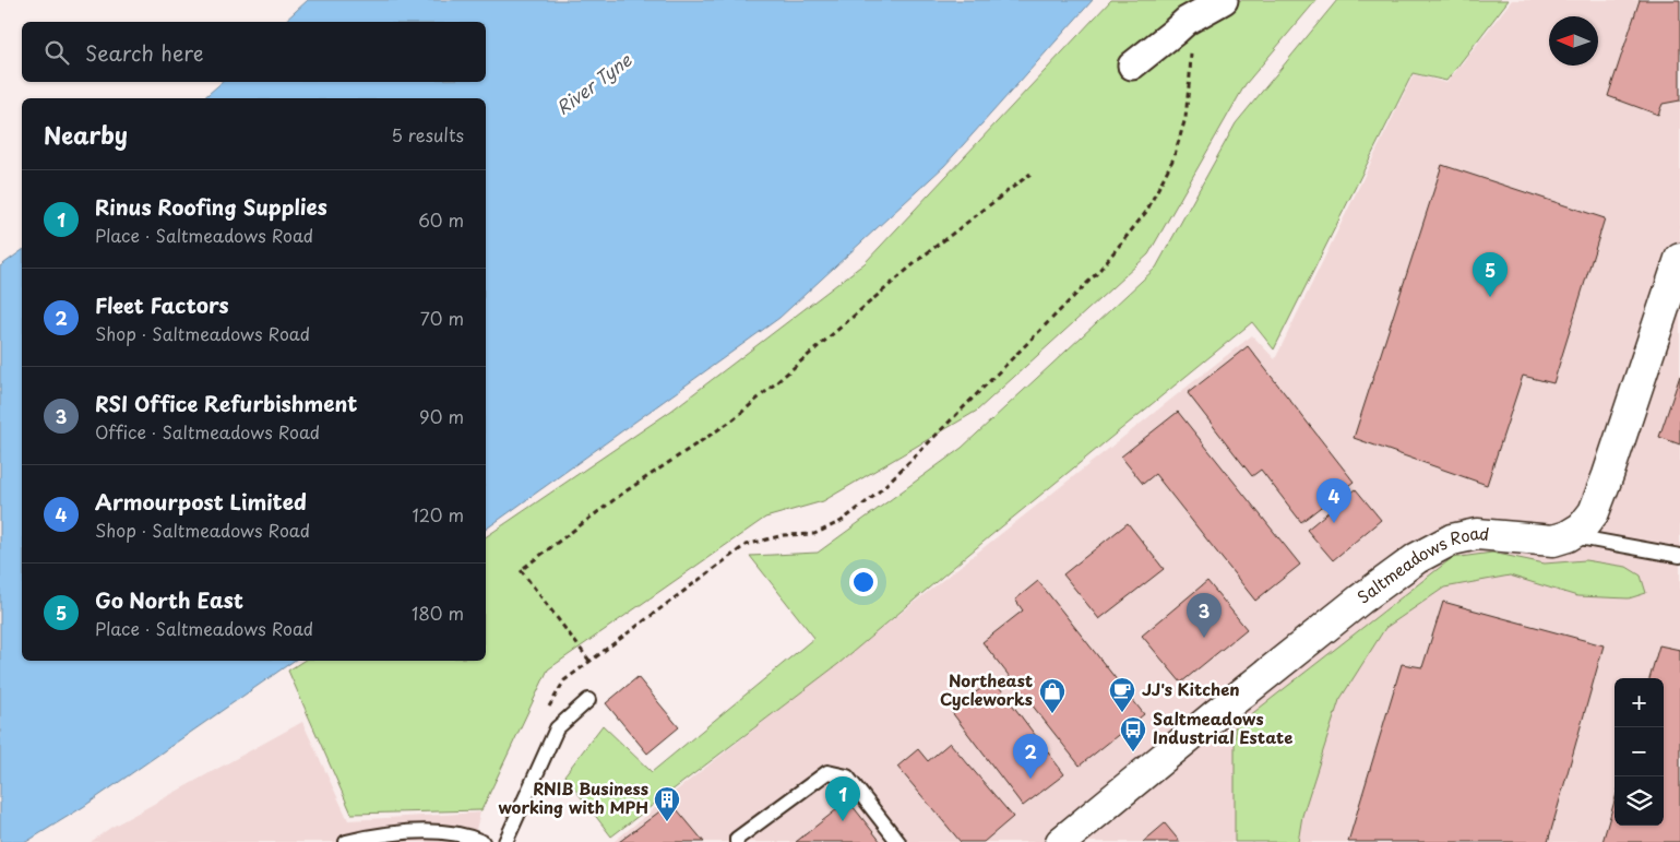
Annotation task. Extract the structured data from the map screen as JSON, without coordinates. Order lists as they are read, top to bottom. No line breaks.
{"streets":{"street":["Saltmeadows Road"]},"water":["River Tyne"],"places":{"cafe":["JJ's Kitchen"],"shop":["Northeast Cycleworks"],"bus stop":["Saltmeadows Industrial Estate"],"building":["RNIB Business working with MPH"]},"north":"left","page":{"search":"Search here","heading":["Nearby","5 results"],"list":[{"mark":"1","name":"Rinus Roofing Supplies","note":"Place · Saltmeadows Road","value":"60 m"},{"mark":"2","name":"Fleet Factors","note":"Shop · Saltmeadows Road","value":"70 m"},{"mark":"3","name":"RSI Office Refurbishment","note":"Office · Saltmeadows Road","value":"90 m"},{"mark":"4","name":"Armourpost Limited","note":"Shop · Saltmeadows Road","value":"120 m"},{"mark":"5","name":"Go North East","note":"Place · Saltmeadows Road","value":"180 m"}],"pins":["5","4","3","2","1"],"map_buttons":["+","−"]}}
